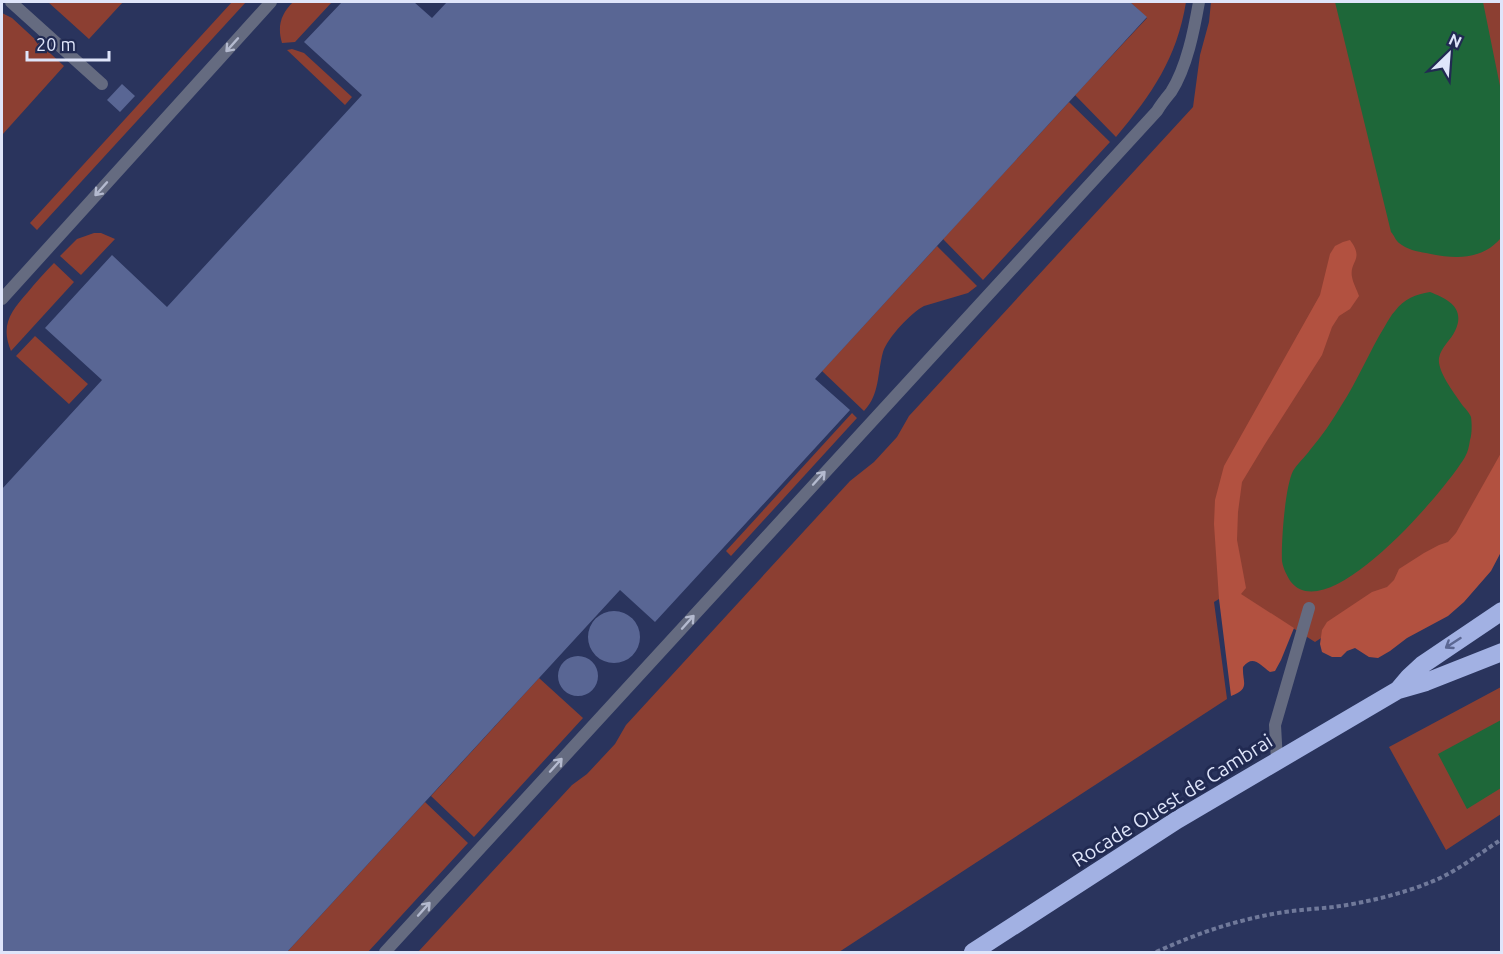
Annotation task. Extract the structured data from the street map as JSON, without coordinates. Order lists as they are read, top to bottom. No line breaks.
{"streets":{"highway":["Rocade Ouest de Cambrai"]},"scale_bar":"20 m","north":"top right"}
